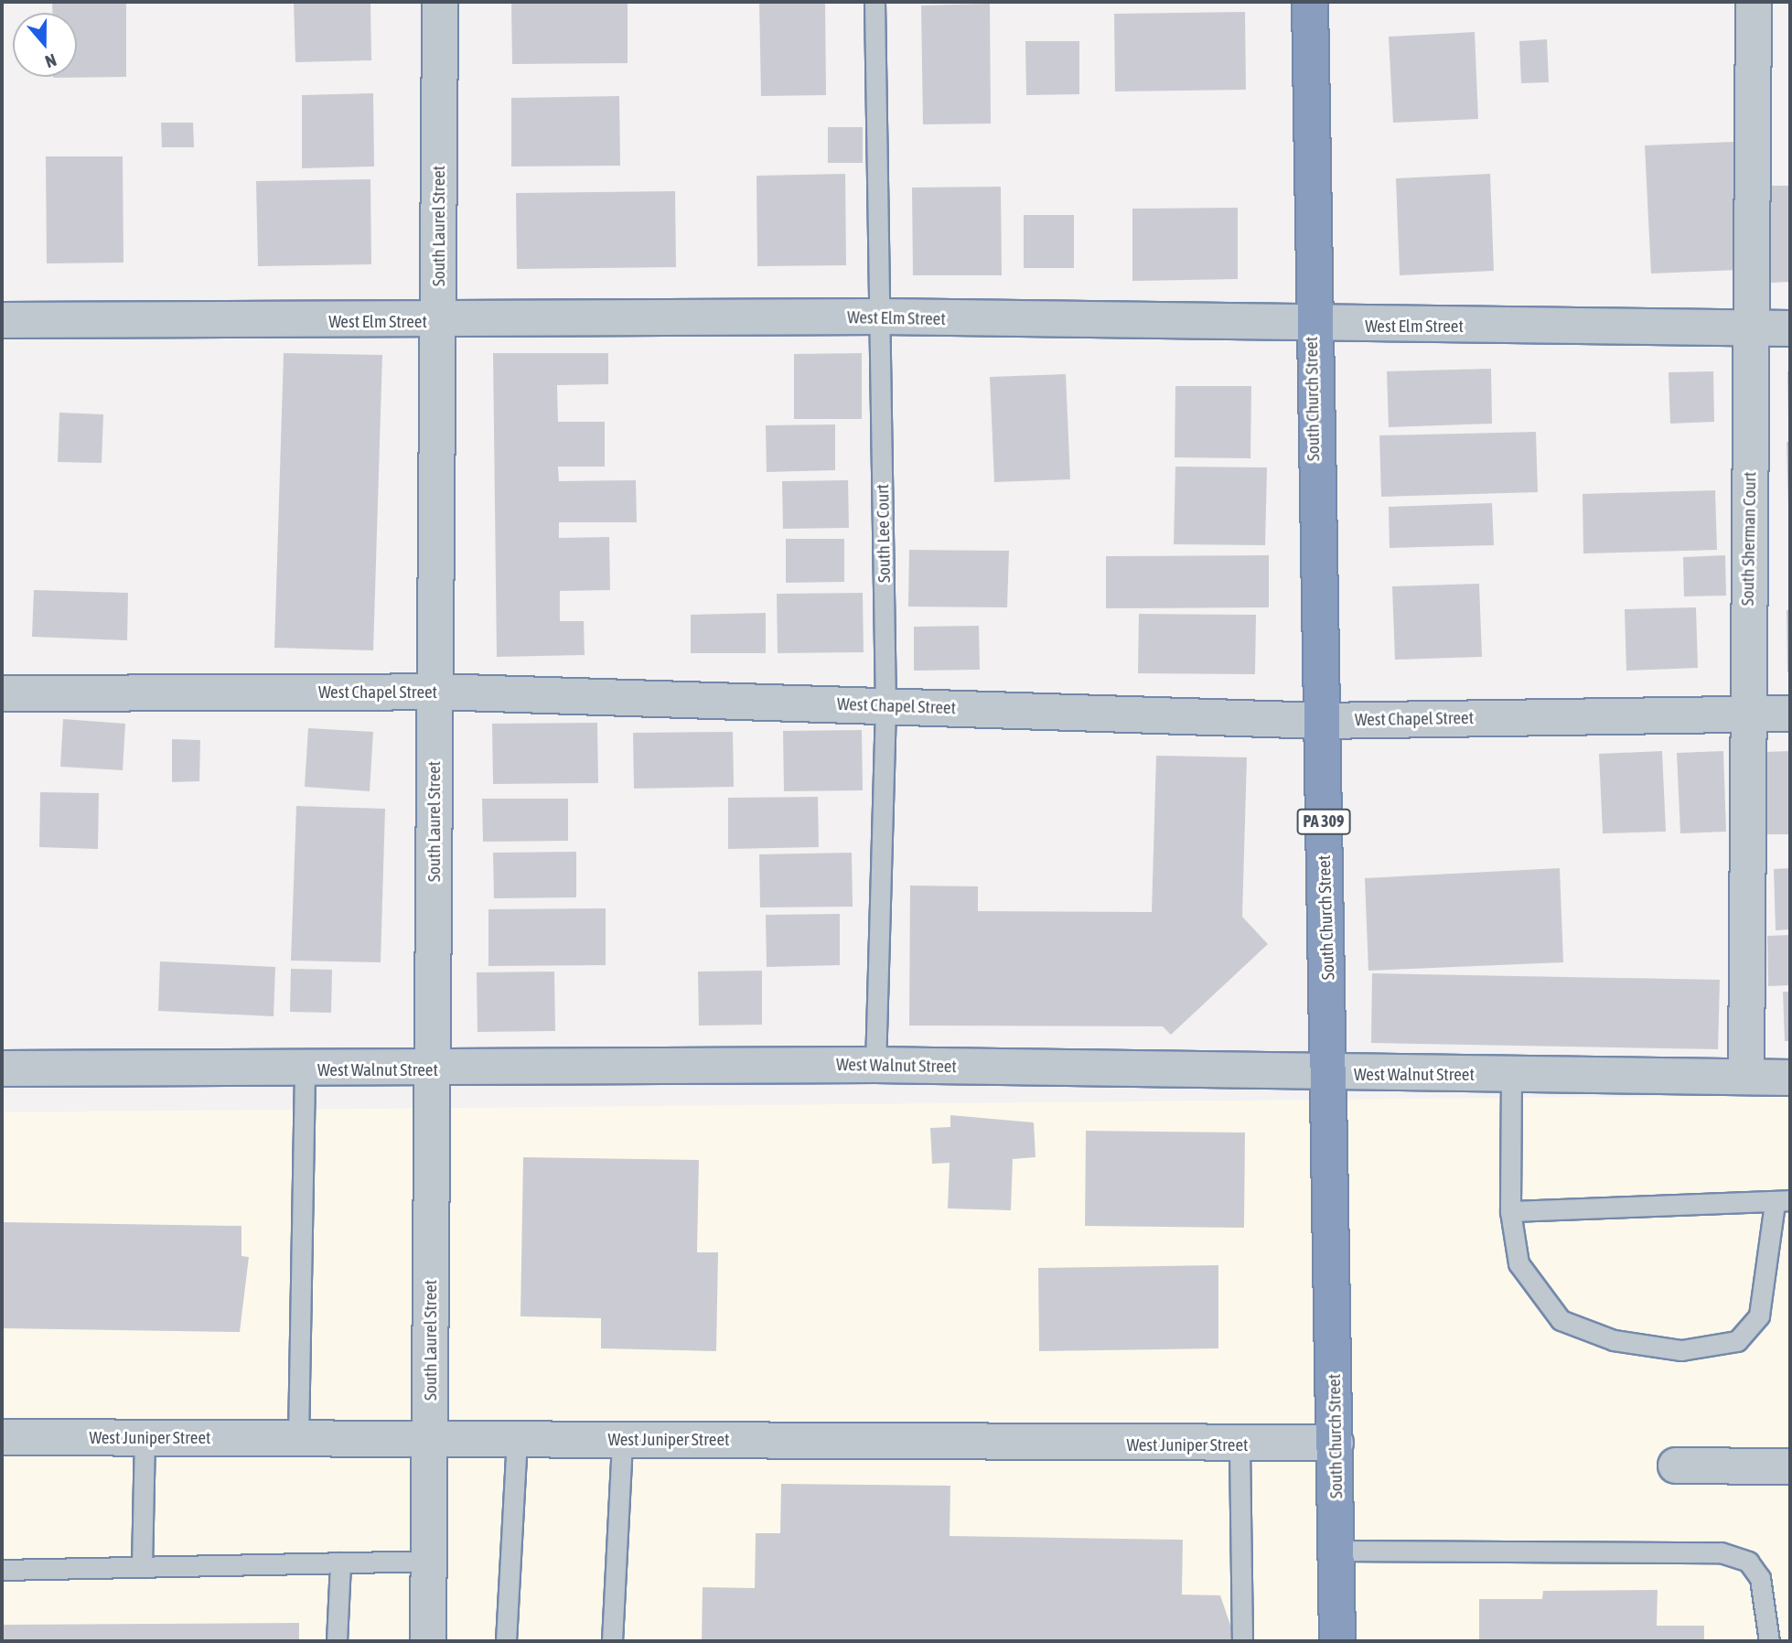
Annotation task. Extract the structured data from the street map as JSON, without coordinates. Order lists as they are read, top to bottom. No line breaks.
{"streets":{"highway":["South Church Street","PA 309"],"street":["South Laurel Street","West Elm Street","South Sherman Court","West Chapel Street","West Walnut Street","West Juniper Street"],"lane":["South Lee Court"]},"crossings":[["South Laurel Street","West Elm Street"],["South Laurel Street","West Chapel Street"],["South Laurel Street","West Walnut Street"],["South Laurel Street","West Juniper Street"],["West Elm Street","South Church Street"],["West Elm Street","South Lee Court"],["West Elm Street","South Sherman Court"],["South Church Street","West Chapel Street"],["South Church Street","West Walnut Street"],["South Church Street","West Juniper Street"],["South Lee Court","West Chapel Street"],["South Lee Court","West Walnut Street"],["South Sherman Court","West Chapel Street"],["South Sherman Court","West Walnut Street"]],"north":"bottom"}
